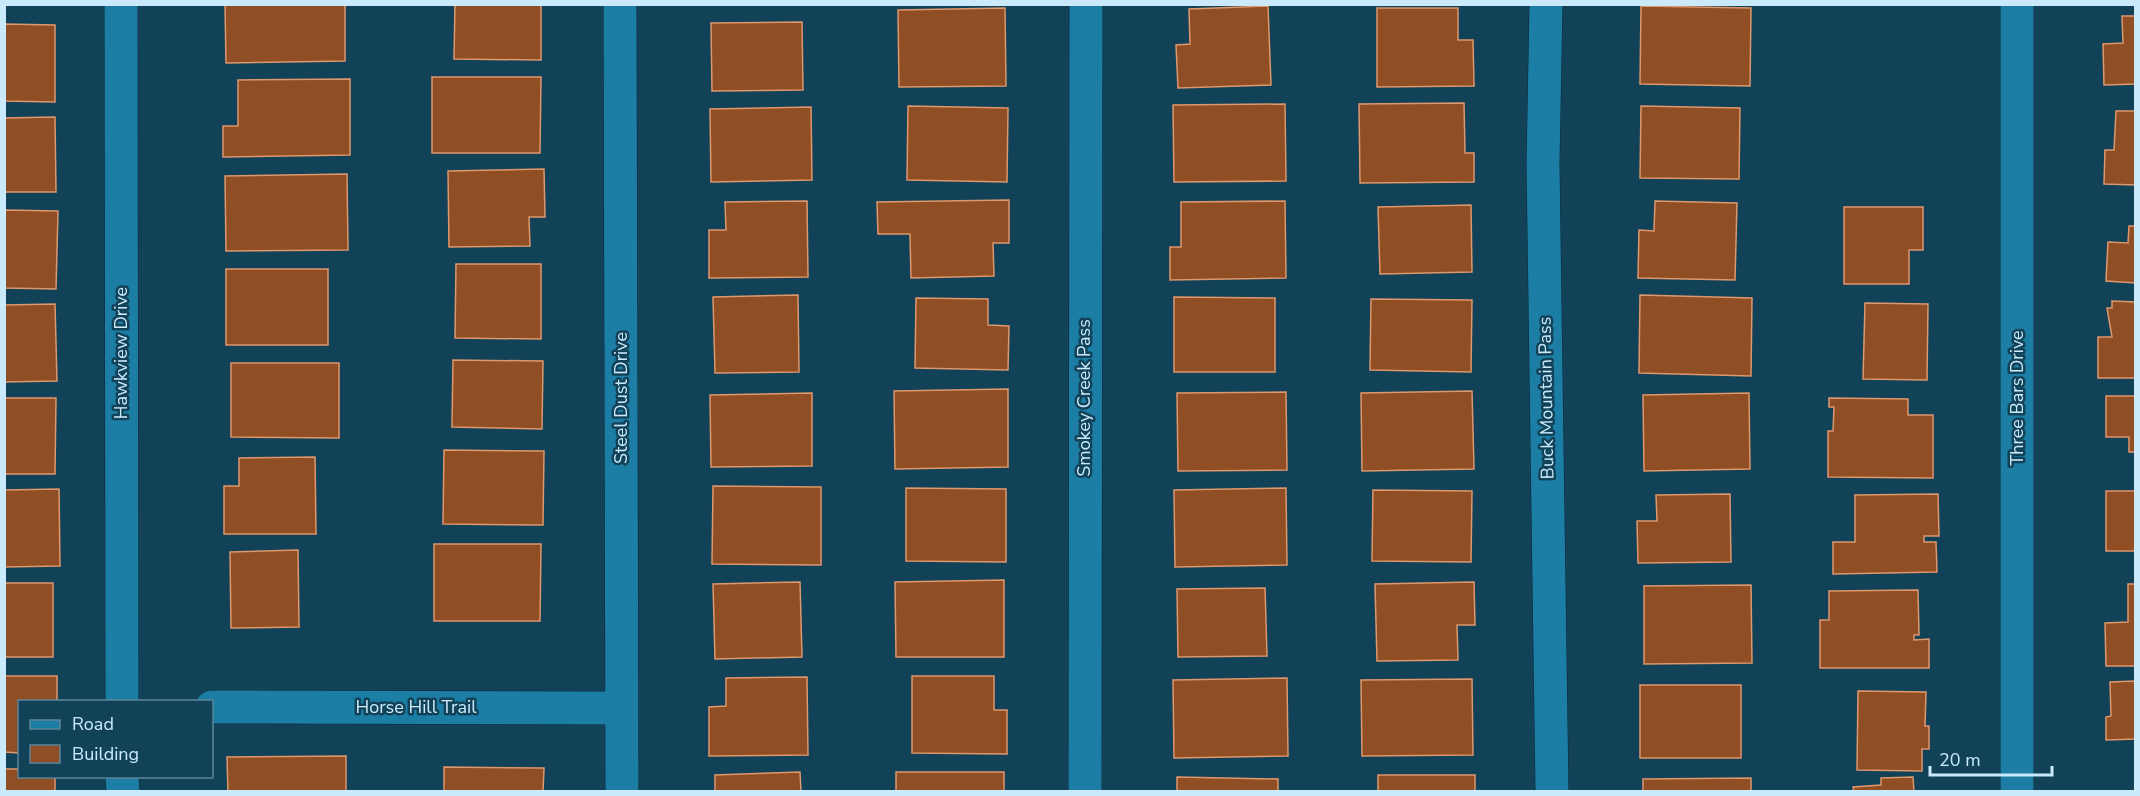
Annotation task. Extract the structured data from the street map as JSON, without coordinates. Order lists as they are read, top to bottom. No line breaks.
{"streets":{"street":["Hawkview Drive","Steel Dust Drive","Smokey Creek Pass","Buck Mountain Pass","Three Bars Drive","Horse Hill Trail"]},"crossings":[["Steel Dust Drive","Horse Hill Trail"]],"legend":["Road","Building"],"scale_bar":"20 m"}
